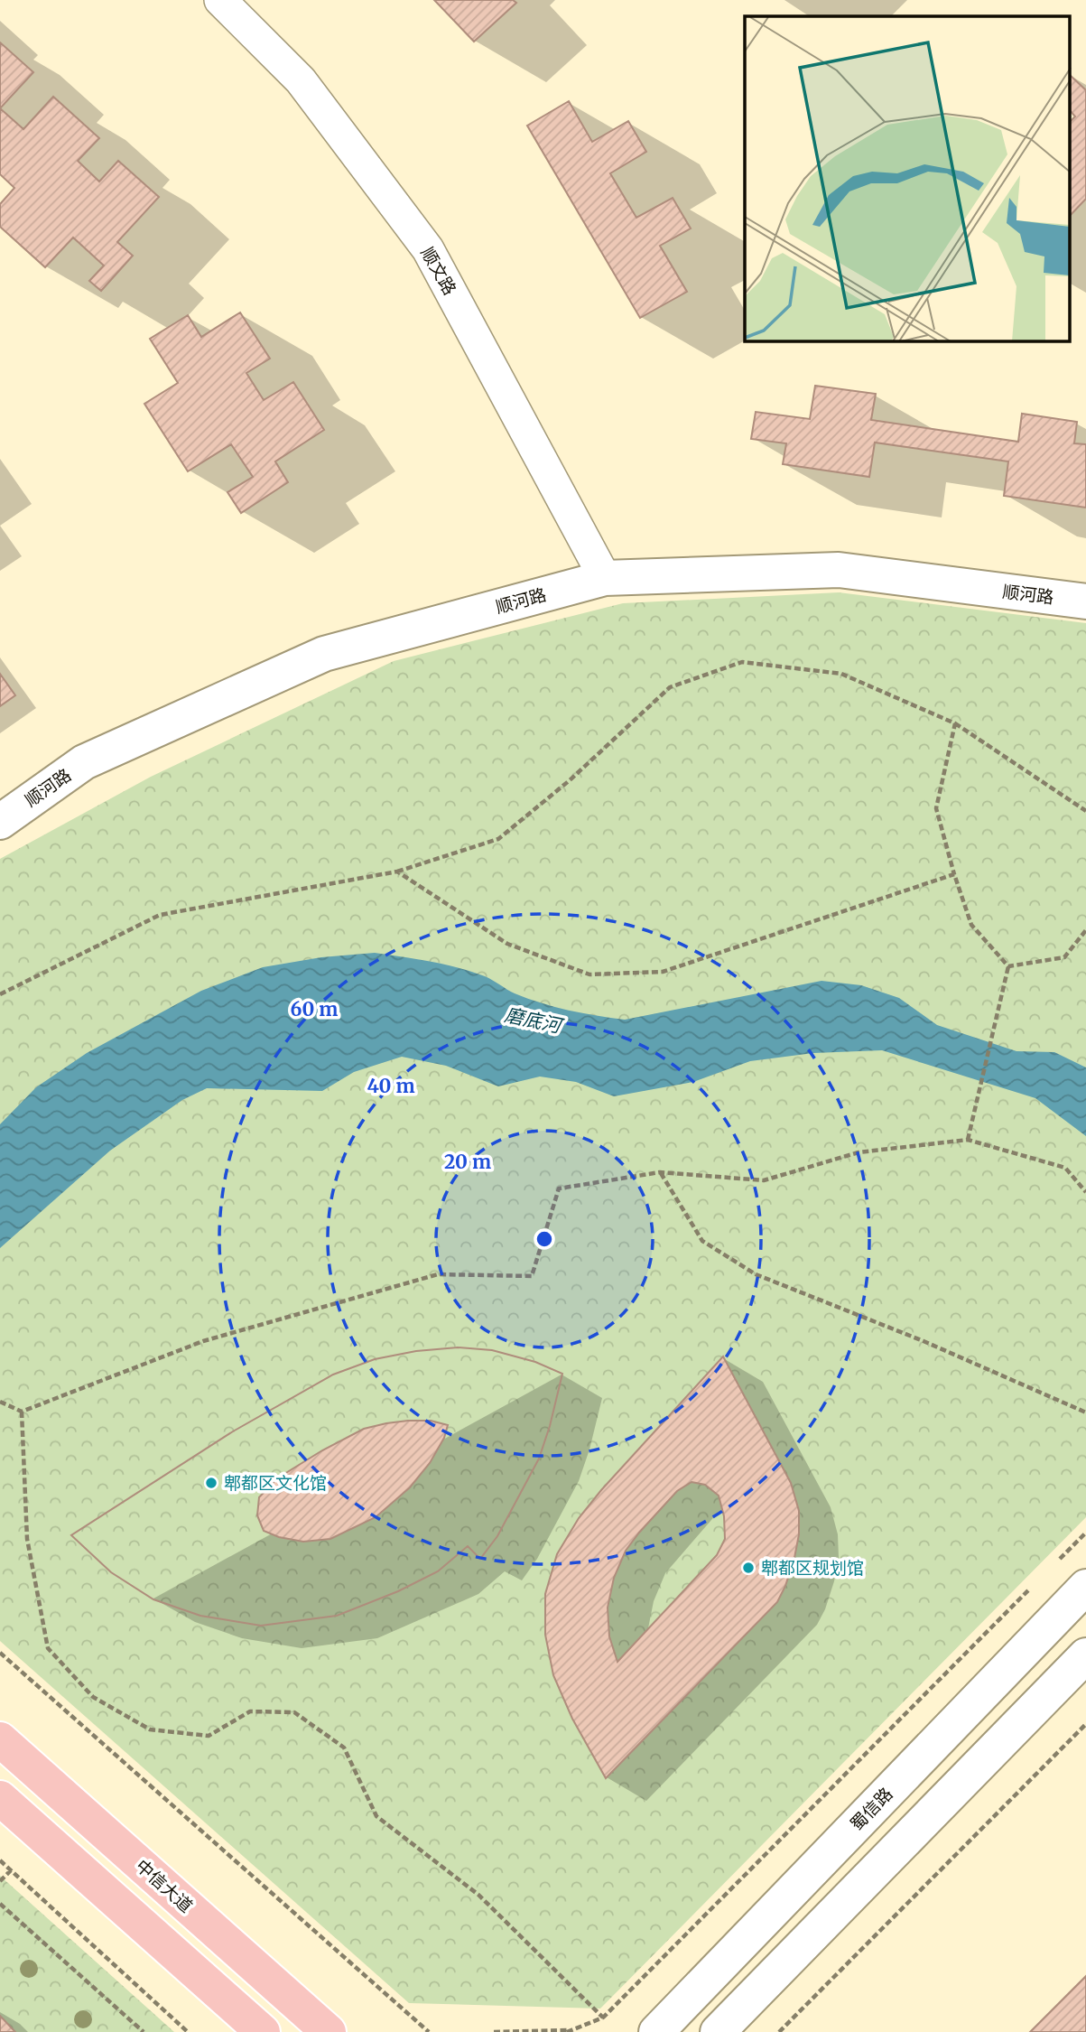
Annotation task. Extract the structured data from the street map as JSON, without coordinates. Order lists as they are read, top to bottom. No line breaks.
{"streets":{"main road":["顺河路","蜀信路","中信大道"],"street":["顺文路"]},"crossings":[["顺文路","顺河路"]],"water":["磨底河"],"places":["郫都区文化馆","郫都区规划馆"],"rings":["60 m","40 m","20 m"]}
